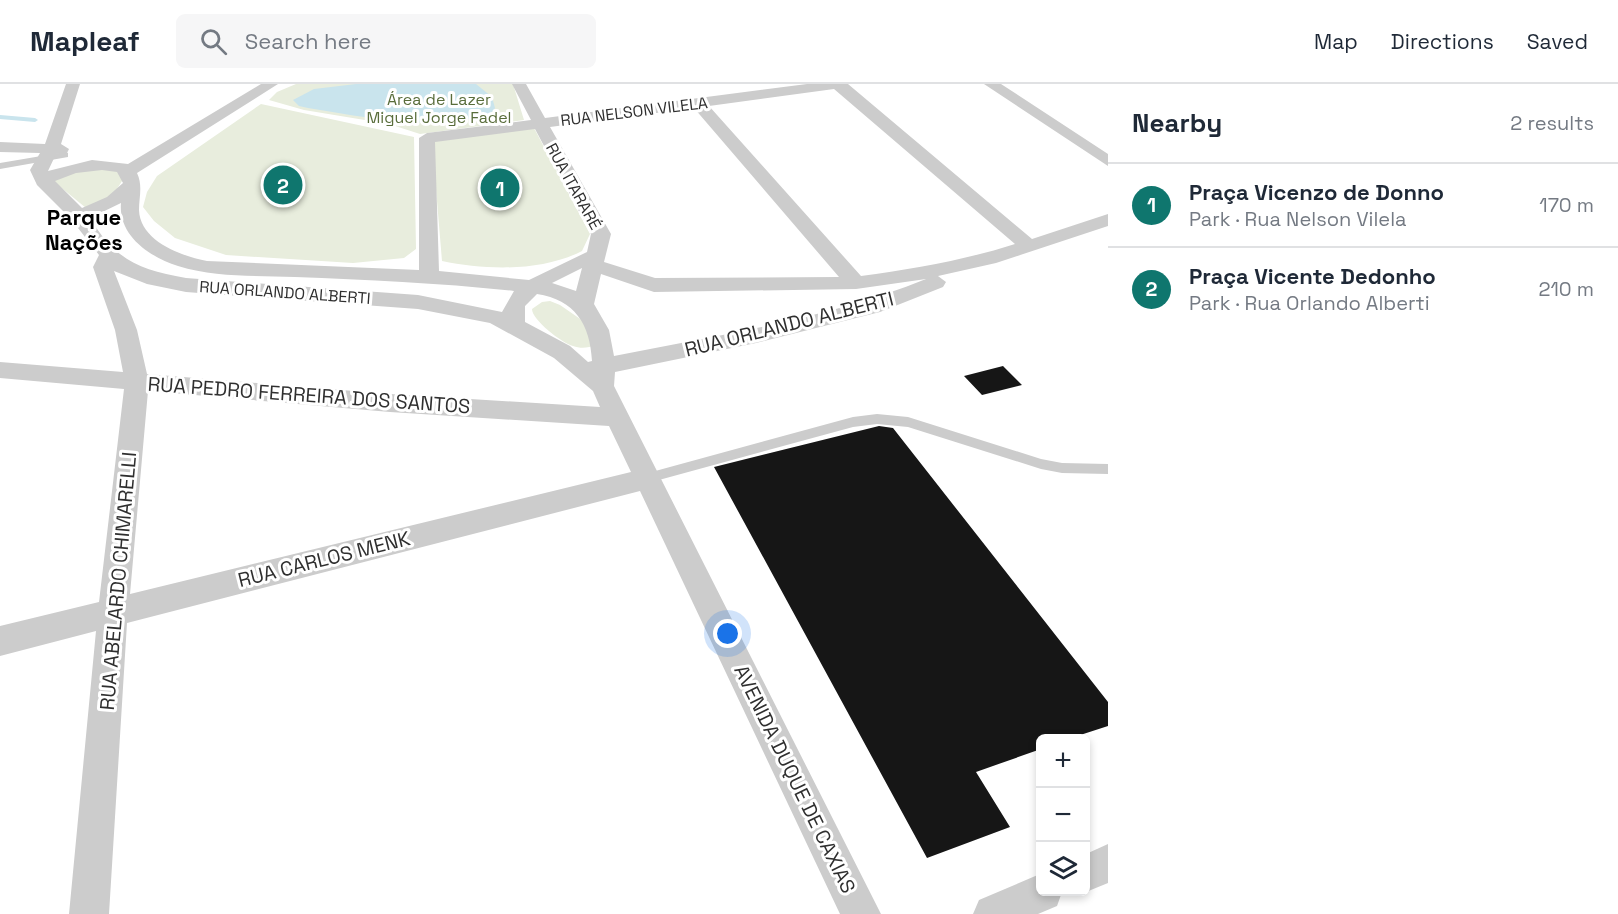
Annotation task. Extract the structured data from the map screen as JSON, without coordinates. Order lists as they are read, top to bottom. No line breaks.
{"streets":{"street":["RUA NELSON VILELA","RUA ITARARÉ","RUA ORLANDO ALBERTI","RUA PEDRO FERREIRA DOS SANTOS","RUA CARLOS MENK","RUA ABELARDO CHIMARELLI","AVENIDA DUQUE DE CAXIAS"]},"crossings":[["RUA NELSON VILELA","RUA ITARARÉ"],["RUA NELSON VILELA","RUA ORLANDO ALBERTI"],["RUA ITARARÉ","RUA ORLANDO ALBERTI"],["RUA ITARARÉ","AVENIDA DUQUE DE CAXIAS"],["RUA ORLANDO ALBERTI","RUA ABELARDO CHIMARELLI"],["RUA ORLANDO ALBERTI","AVENIDA DUQUE DE CAXIAS"],["RUA PEDRO FERREIRA DOS SANTOS","RUA ABELARDO CHIMARELLI"],["RUA PEDRO FERREIRA DOS SANTOS","AVENIDA DUQUE DE CAXIAS"],["RUA CARLOS MENK","RUA ABELARDO CHIMARELLI"],["RUA CARLOS MENK","AVENIDA DUQUE DE CAXIAS"]],"districts":["Parque Nações"],"parks":["Área de Lazer Miguel Jorge Fadel"],"page":{"header":"Mapleaf","search":"Search here","nav":["Map","Directions","Saved"],"heading":["Nearby","2 results"],"list":[{"mark":"1","name":"Praça Vicenzo de Donno","note":"Park · Rua Nelson Vilela","value":"170 m"},{"mark":"2","name":"Praça Vicente Dedonho","note":"Park · Rua Orlando Alberti","value":"210 m"}],"pins":["2","1"],"map_buttons":["+","−"]}}
